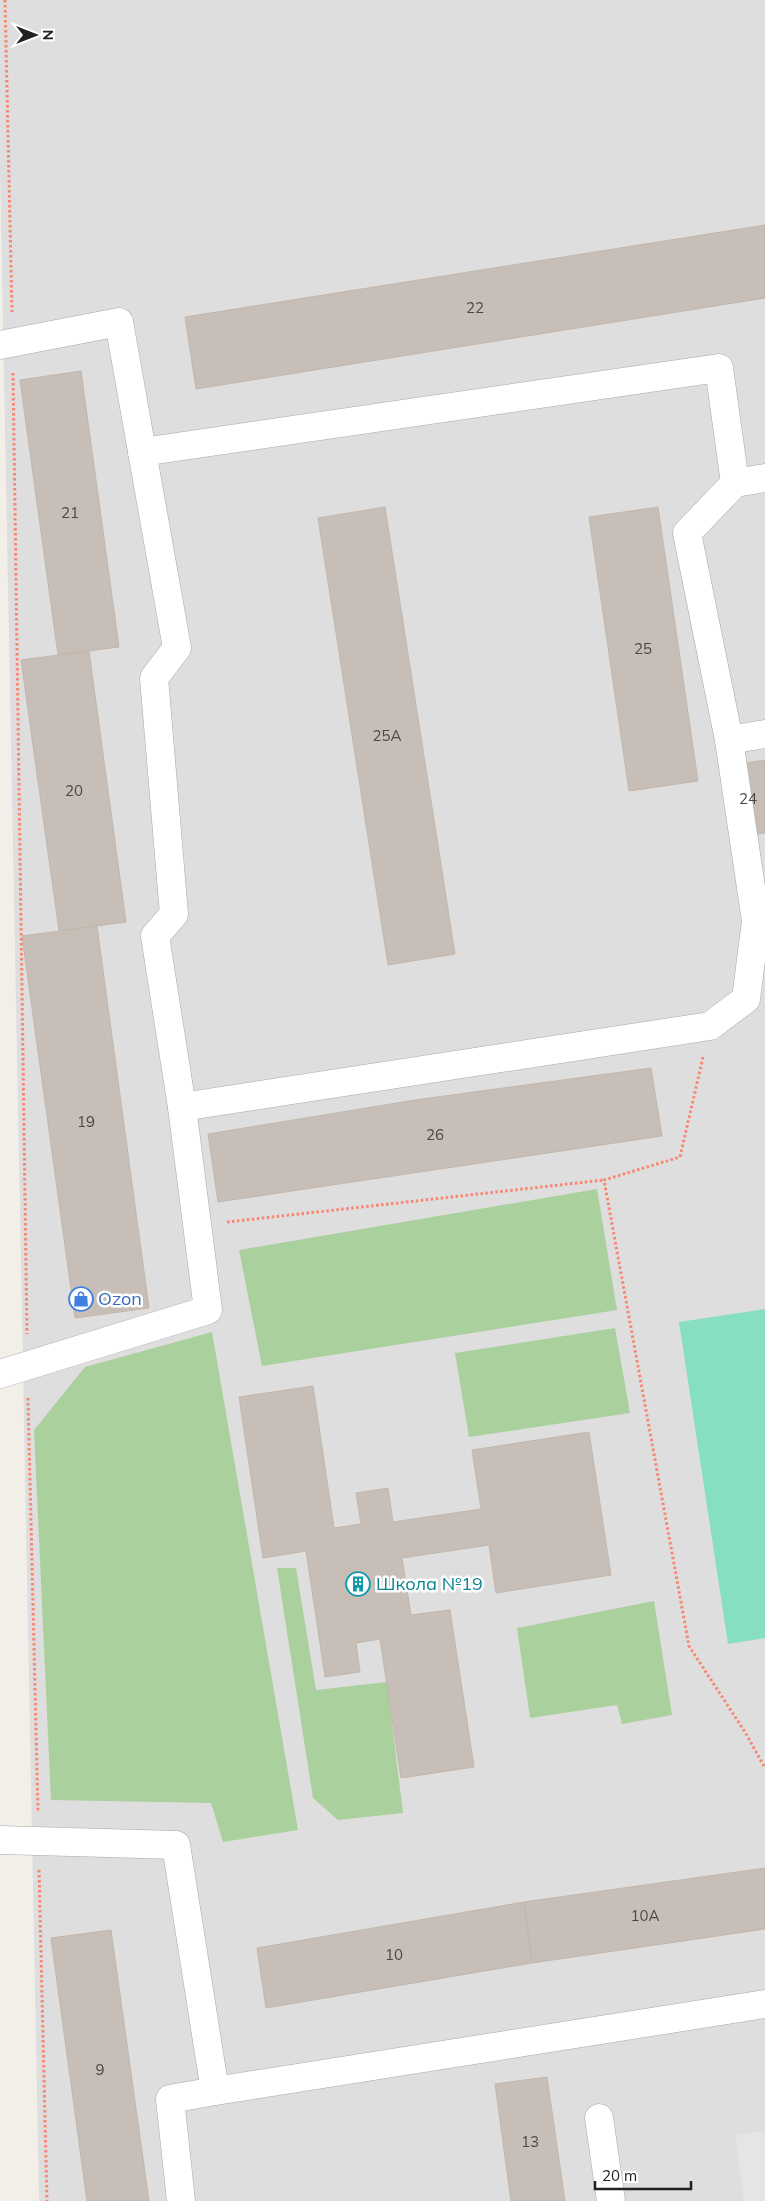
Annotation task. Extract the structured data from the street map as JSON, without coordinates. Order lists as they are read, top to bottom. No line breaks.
{"places":{"shop":["Ozon"],"building":["Школа №19"]},"house_numbers":["22","21","25","25А","20","24","19","26","10А","10","9","13"],"scale_bar":"20 m","north":"right"}
